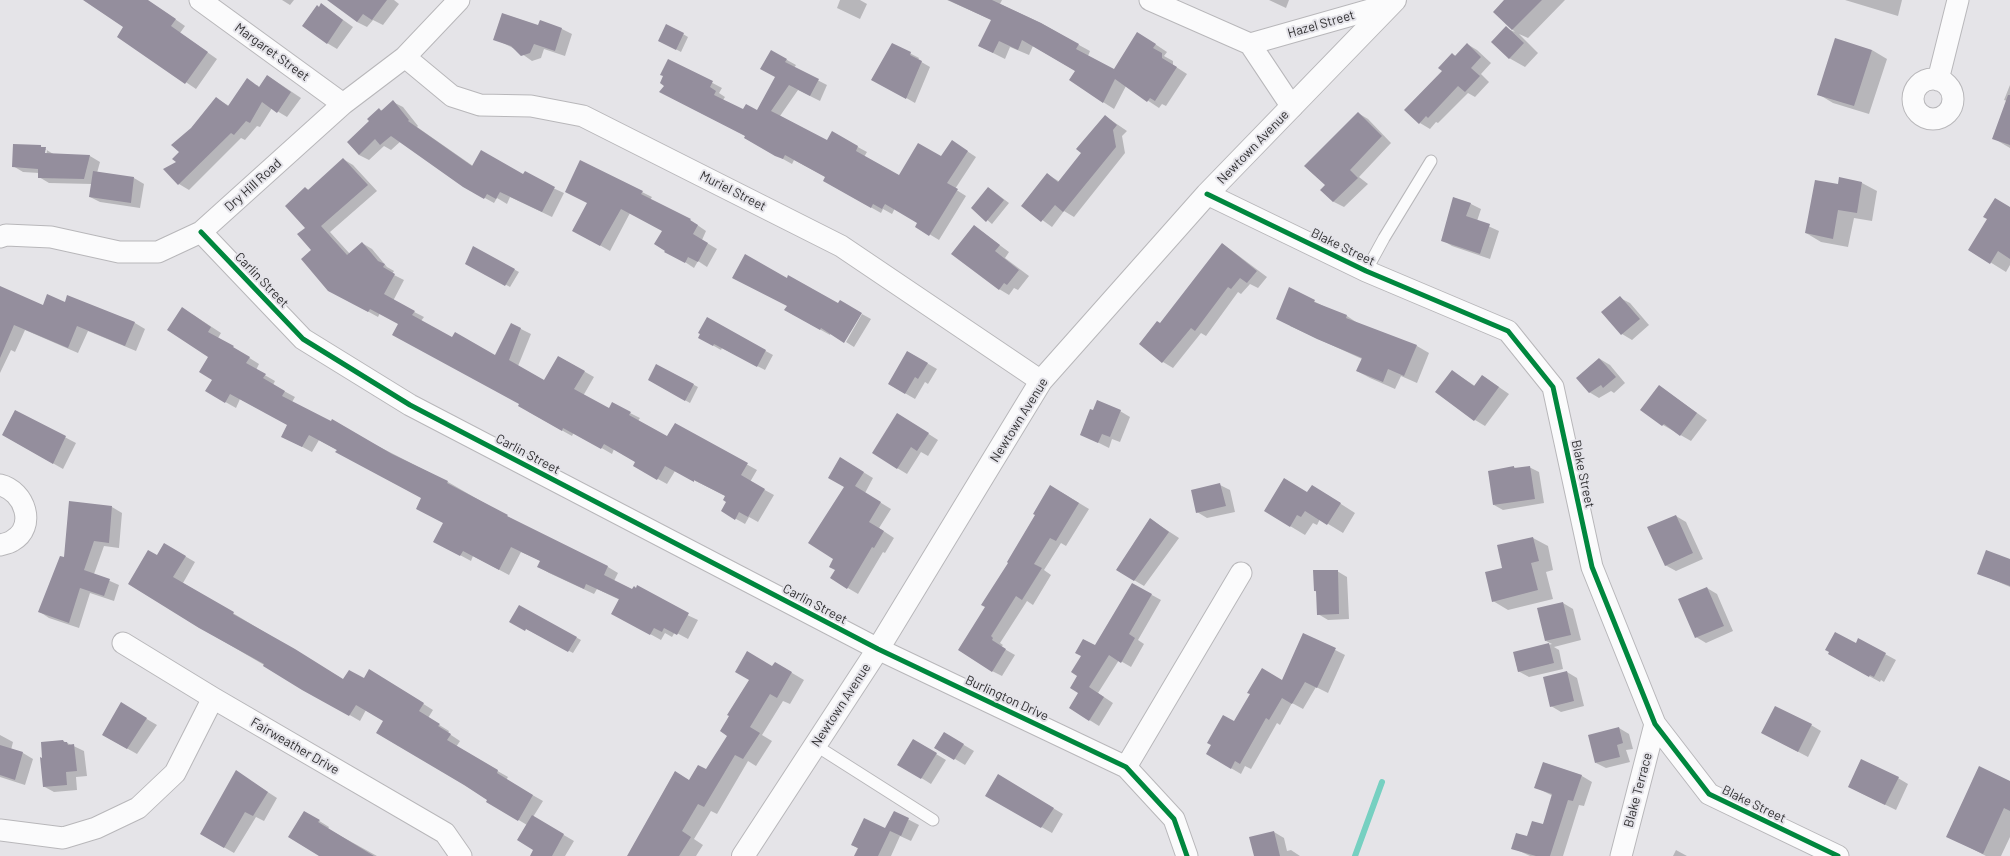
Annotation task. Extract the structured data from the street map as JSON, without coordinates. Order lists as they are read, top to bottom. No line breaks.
{"streets":{"main road":["Newtown Avenue"],"street":["Hazel Street","Margaret Street","Dry Hill Road","Muriel Street","Blake Street","Carlin Street","Burlington Drive","Fairweather Drive","Blake Terrace"]},"crossings":[["Hazel Street","Newtown Avenue"],["Margaret Street","Dry Hill Road"],["Newtown Avenue","Muriel Street"],["Newtown Avenue","Blake Street"],["Newtown Avenue","Carlin Street"],["Newtown Avenue","Burlington Drive"],["Dry Hill Road","Muriel Street"],["Dry Hill Road","Carlin Street"],["Blake Street","Blake Terrace"],["Carlin Street","Burlington Drive"]]}
